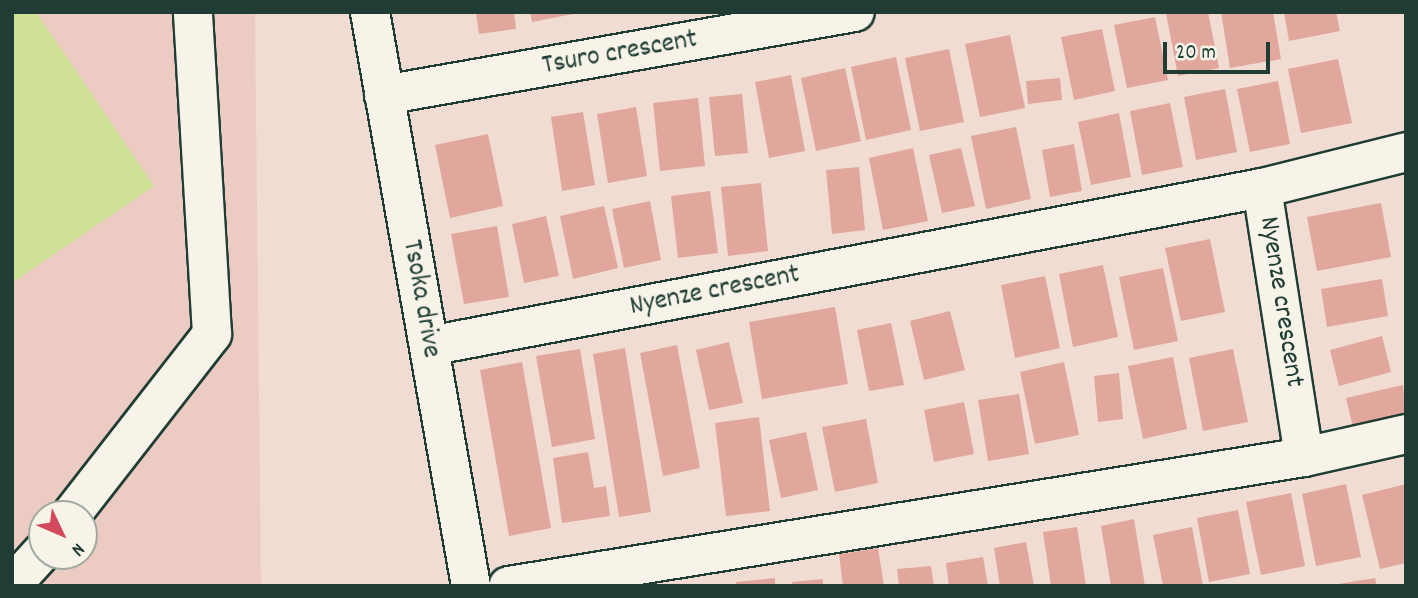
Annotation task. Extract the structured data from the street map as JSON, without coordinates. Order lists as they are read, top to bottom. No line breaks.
{"streets":{"street":["Tsuro crescent","Nyenze crescent","Tsoka drive"]},"crossings":[["Tsuro crescent","Tsoka drive"],["Nyenze crescent","Tsoka drive"]],"scale_bar":"20 m","north":"bottom right"}
